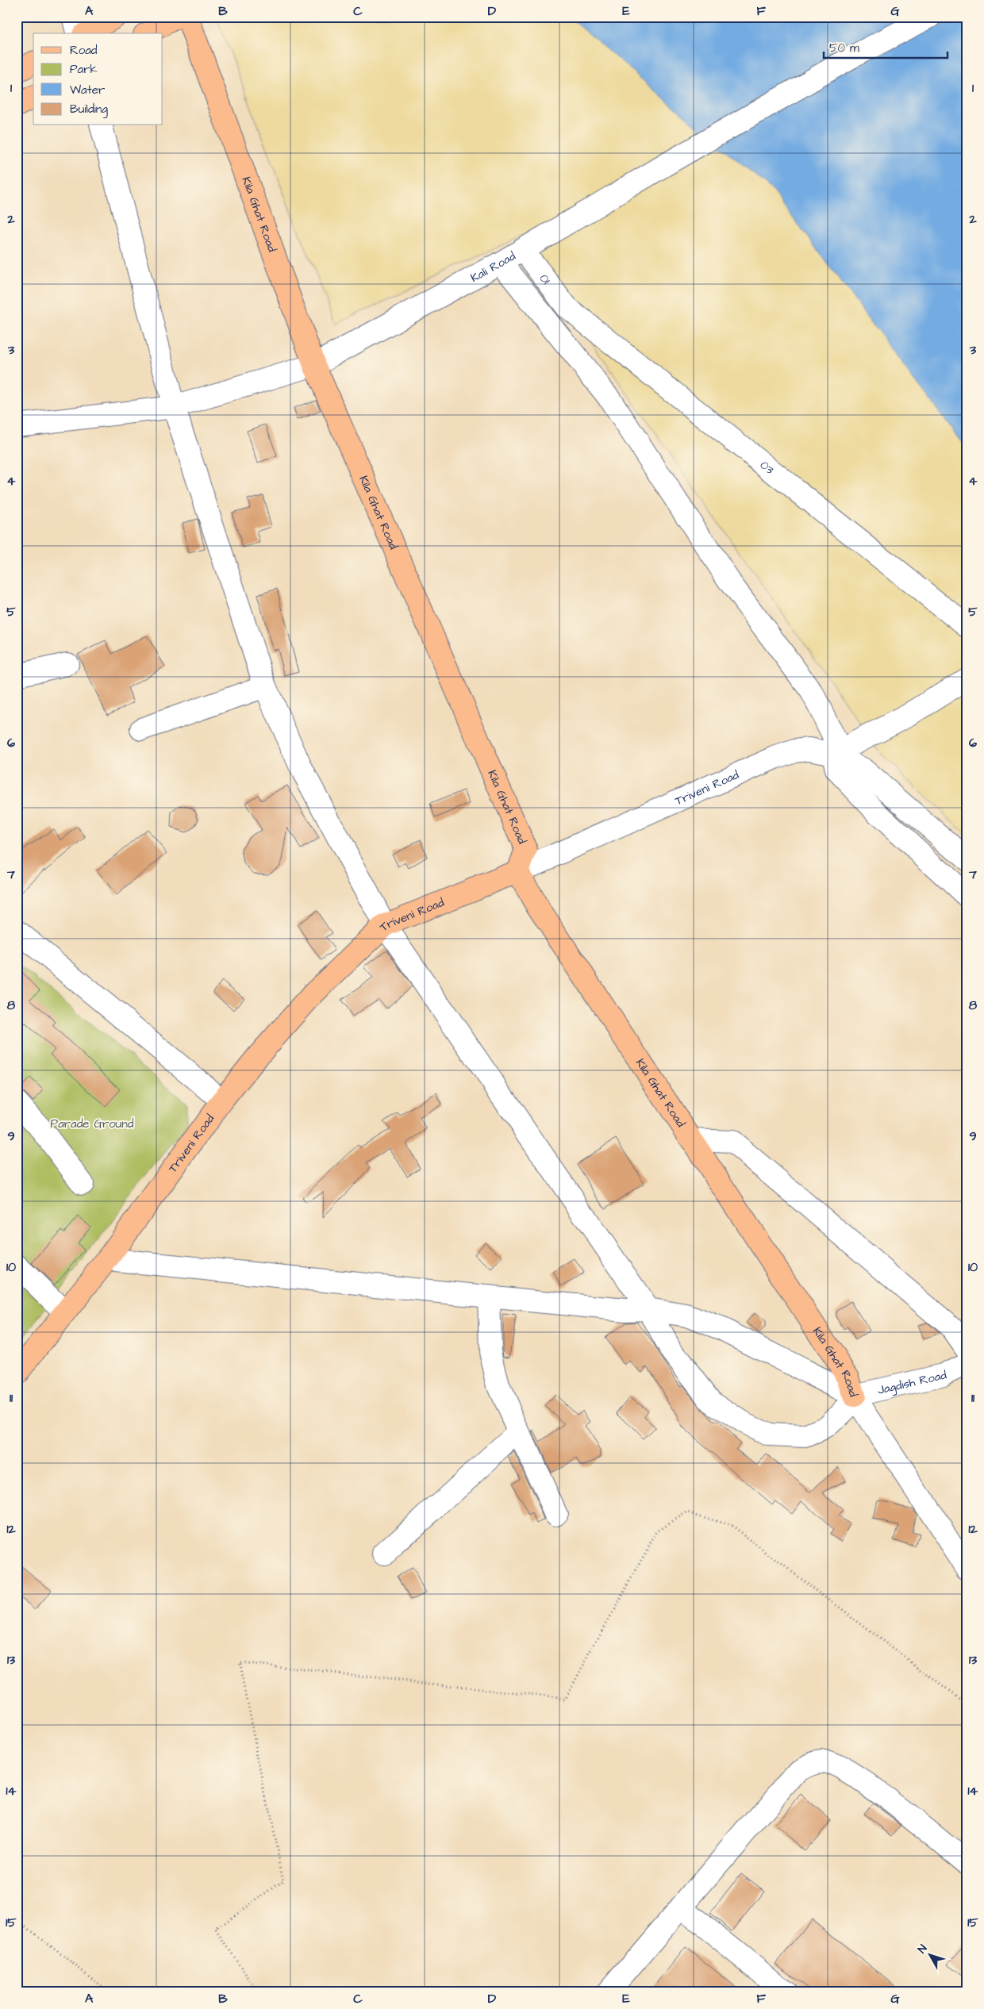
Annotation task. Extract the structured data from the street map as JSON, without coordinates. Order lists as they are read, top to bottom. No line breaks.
{"streets":{"main road":["Kila Ghat Road","Triveni Road"],"street":["Kali Road","01","03","Jagdish Road"]},"crossings":[["Kila Ghat Road","Kali Road"],["Kila Ghat Road","Triveni Road"],["Kila Ghat Road","Jagdish Road"],["Kali Road","01"],["01","03"]],"parks":["Parade Ground"],"legend":["Road","Park","Water","Building"],"scale_bar":"50 m","north":"top left","grid":{"columns":["A","B","C","D","E","F","G"],"rows":["1","2","3","4","5","6","7","8","9","10","11","12","13","14","15"]}}
